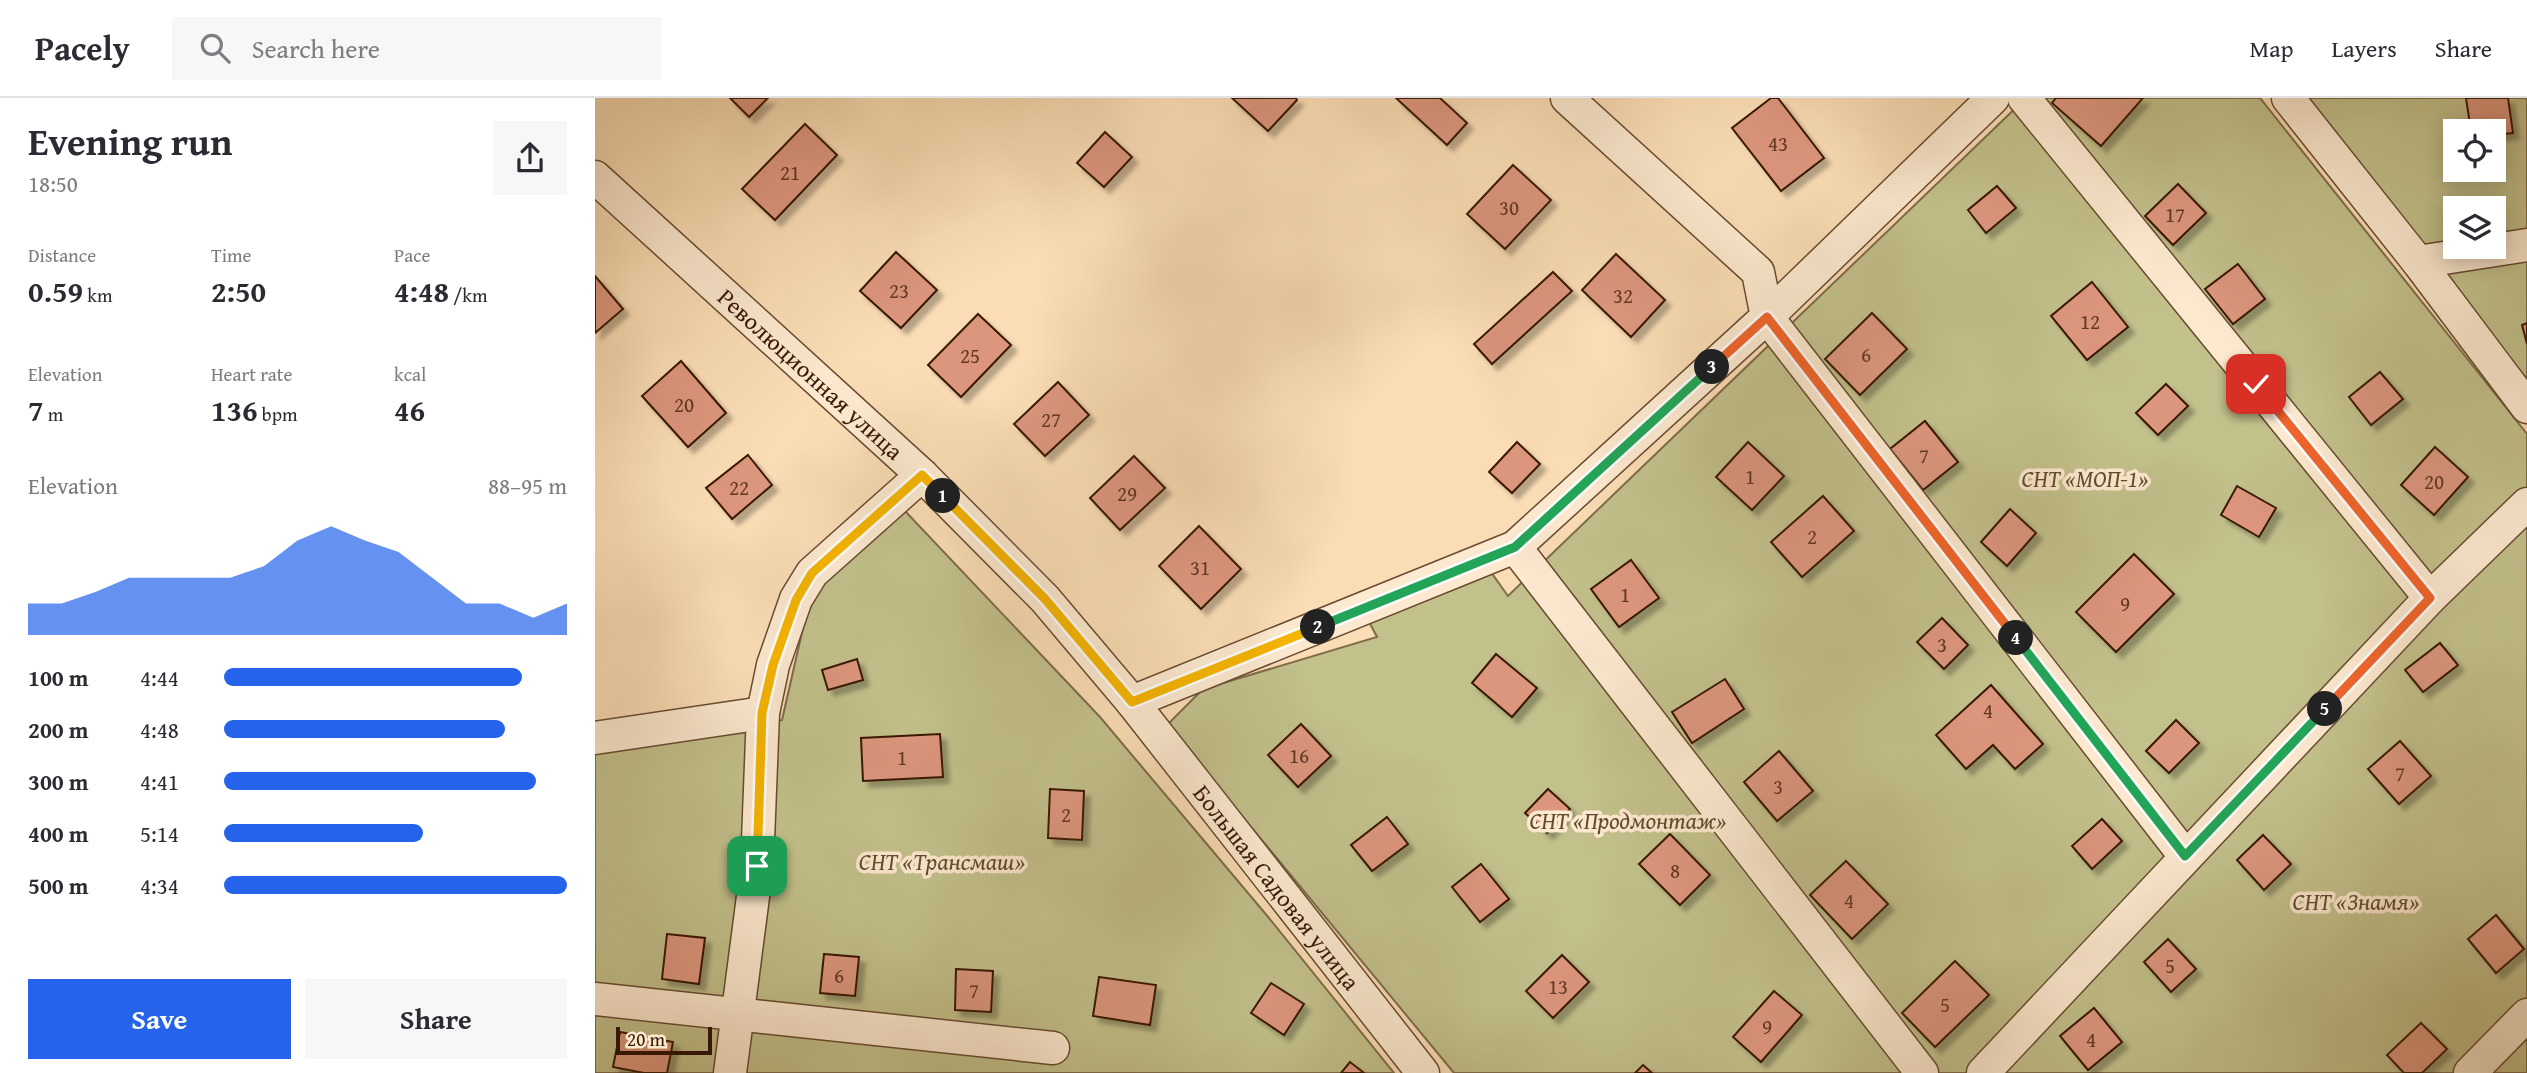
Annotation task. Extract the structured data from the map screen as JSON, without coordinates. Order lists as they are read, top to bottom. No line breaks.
{"streets":{"street":["Революционная улица","Большая Садовая улица"]},"crossings":[["Революционная улица","Большая Садовая улица"]],"parks":["СНТ «МОП-1»","СНТ «Продмонтаж»","СНТ «Трансмаш»","СНТ «Знамя»"],"house_numbers":["43","21","30","17","23","32","12","6","25","20","27","7","1","20","22","29","2","31","1","9","3","4","16","1","7","3","2","8","4","5","6","13","7","5","9","4"],"scale_bar":"20 m","page":{"header":"Pacely","search":"Search here","nav":["Map","Layers","Share"],"heading":["Evening run","18:50"],"stats":[["Distance","0.59 km"],["Time","2:50"],["Pace","4:48 /km"],["Elevation","7 m"],["Heart rate","136 bpm"],["kcal","46"]],"pins":["3","1","2","4","5"],"chart":["Elevation","88–95 m"],"list":[{"name":"100 m","note":"4:44"},{"name":"200 m","note":"4:48"},{"name":"300 m","note":"4:41"},{"name":"400 m","note":"5:14"},{"name":"500 m","note":"4:34"}],"buttons":["Save","Share"],"scale":"20 m"}}
